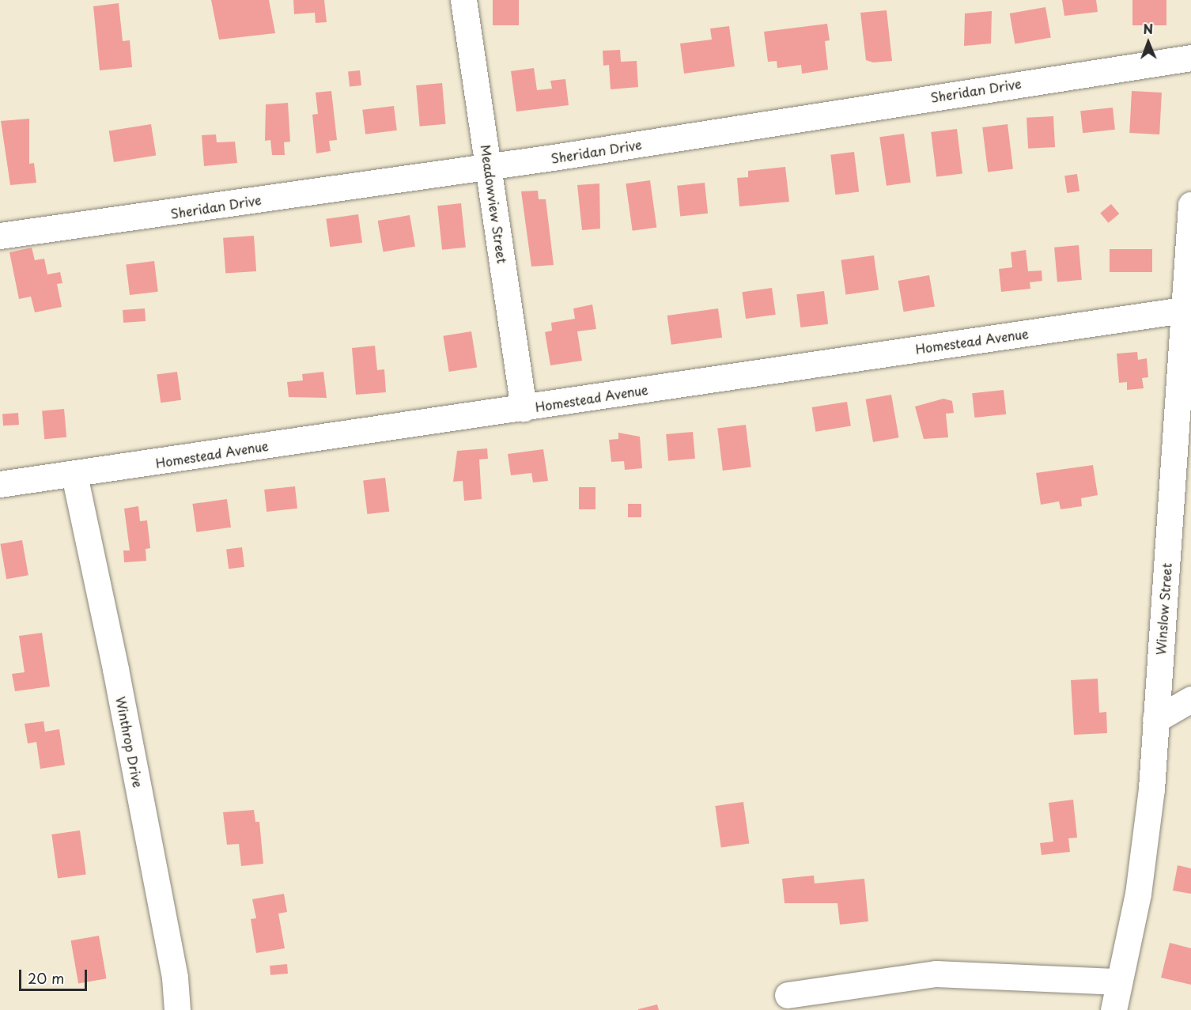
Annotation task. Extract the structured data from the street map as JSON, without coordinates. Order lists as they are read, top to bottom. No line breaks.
{"streets":{"street":["Sheridan Drive","Meadowview Street","Homestead Avenue","Winslow Street","Winthrop Drive"]},"crossings":[["Sheridan Drive","Meadowview Street"],["Meadowview Street","Homestead Avenue"],["Homestead Avenue","Winslow Street"],["Homestead Avenue","Winthrop Drive"]],"scale_bar":"20 m","north":"top"}
